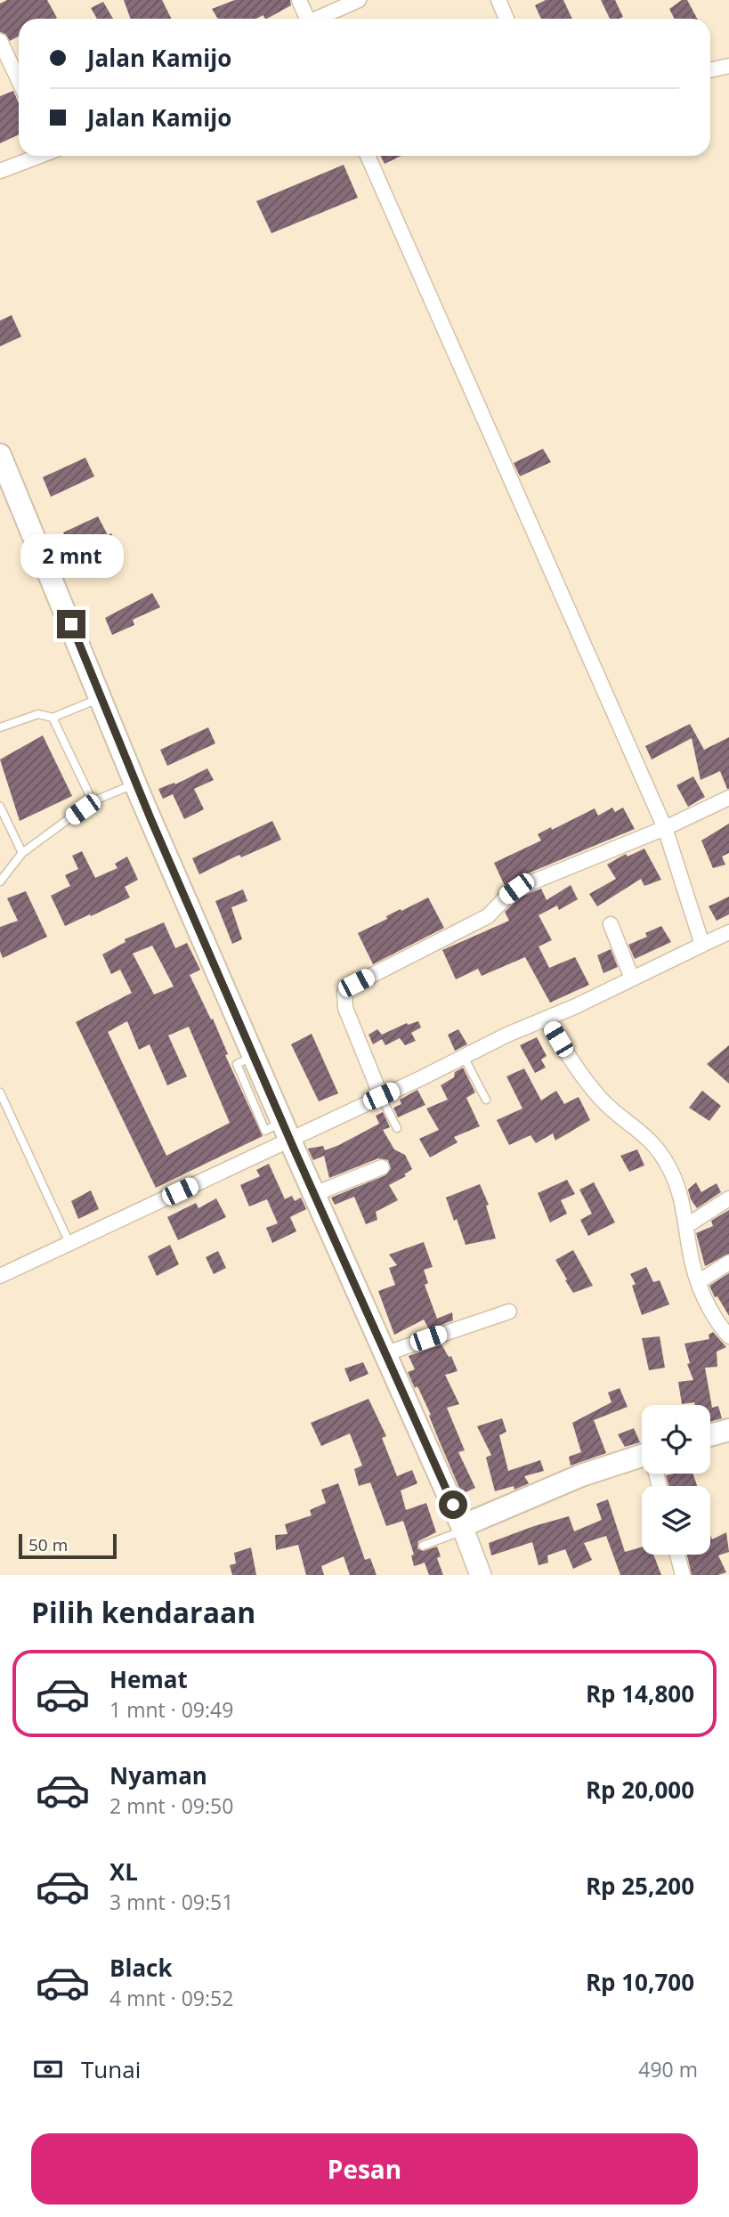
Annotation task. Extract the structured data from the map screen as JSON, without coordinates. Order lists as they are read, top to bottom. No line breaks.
{"scale_bar":"50 m","page":{"banner":["Jalan Kamijo","Jalan Kamijo"],"bubble":"2 mnt","scale":"50 m","heading":"Pilih kendaraan","list":[{"name":"Hemat","note":"1 mnt · 09:49","value":"Rp 14,800"},{"name":"Nyaman","note":"2 mnt · 09:50","value":"Rp 20,000"},{"name":"XL","note":"3 mnt · 09:51","value":"Rp 25,200"},{"name":"Black","note":"4 mnt · 09:52","value":"Rp 10,700"}],"pay":["Tunai","490 m"],"buttons":"Pesan"}}
